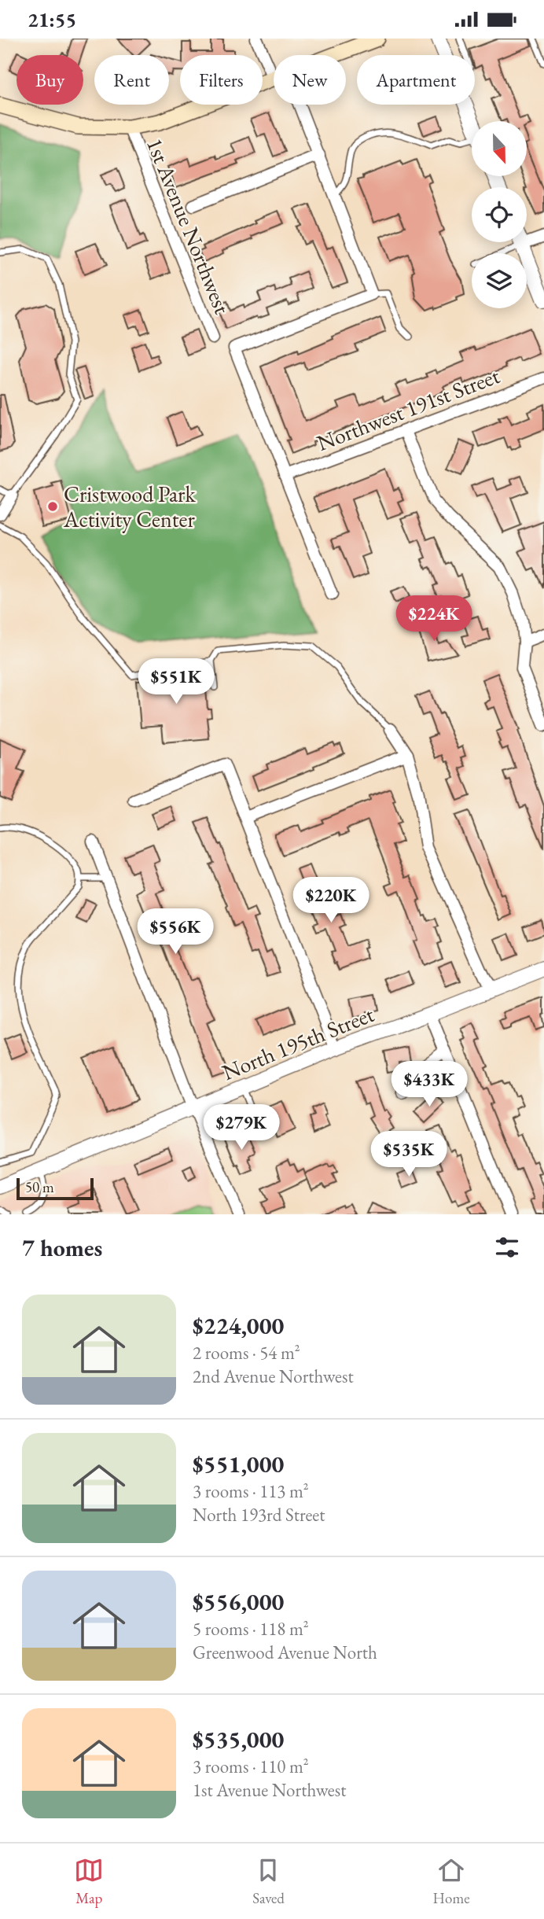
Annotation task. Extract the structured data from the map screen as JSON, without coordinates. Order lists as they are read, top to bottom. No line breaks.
{"streets":{"street":["1st Avenue Northwest","Northwest 191st Street","North 195th Street"]},"places":["Cristwood Park Activity Center"],"scale_bar":"50 m","north":"bottom","page":{"status":"21:55","chip":["Buy","Rent","Filters","New","Apartment"],"price":["$224K","$551K","$220K","$556K","$433K","$279K","$535K"],"scale":"50 m","heading":"7 homes","list":[{"name":"$224,000","note":"2 rooms · 54 m² · 2nd Avenue Northwest"},{"name":"$551,000","note":"3 rooms · 113 m² · North 193rd Street"},{"name":"$556,000","note":"5 rooms · 118 m² · Greenwood Avenue North"},{"name":"$535,000","note":"3 rooms · 110 m² · 1st Avenue Northwest"}],"tabs":["Map","Saved","Home"]}}
